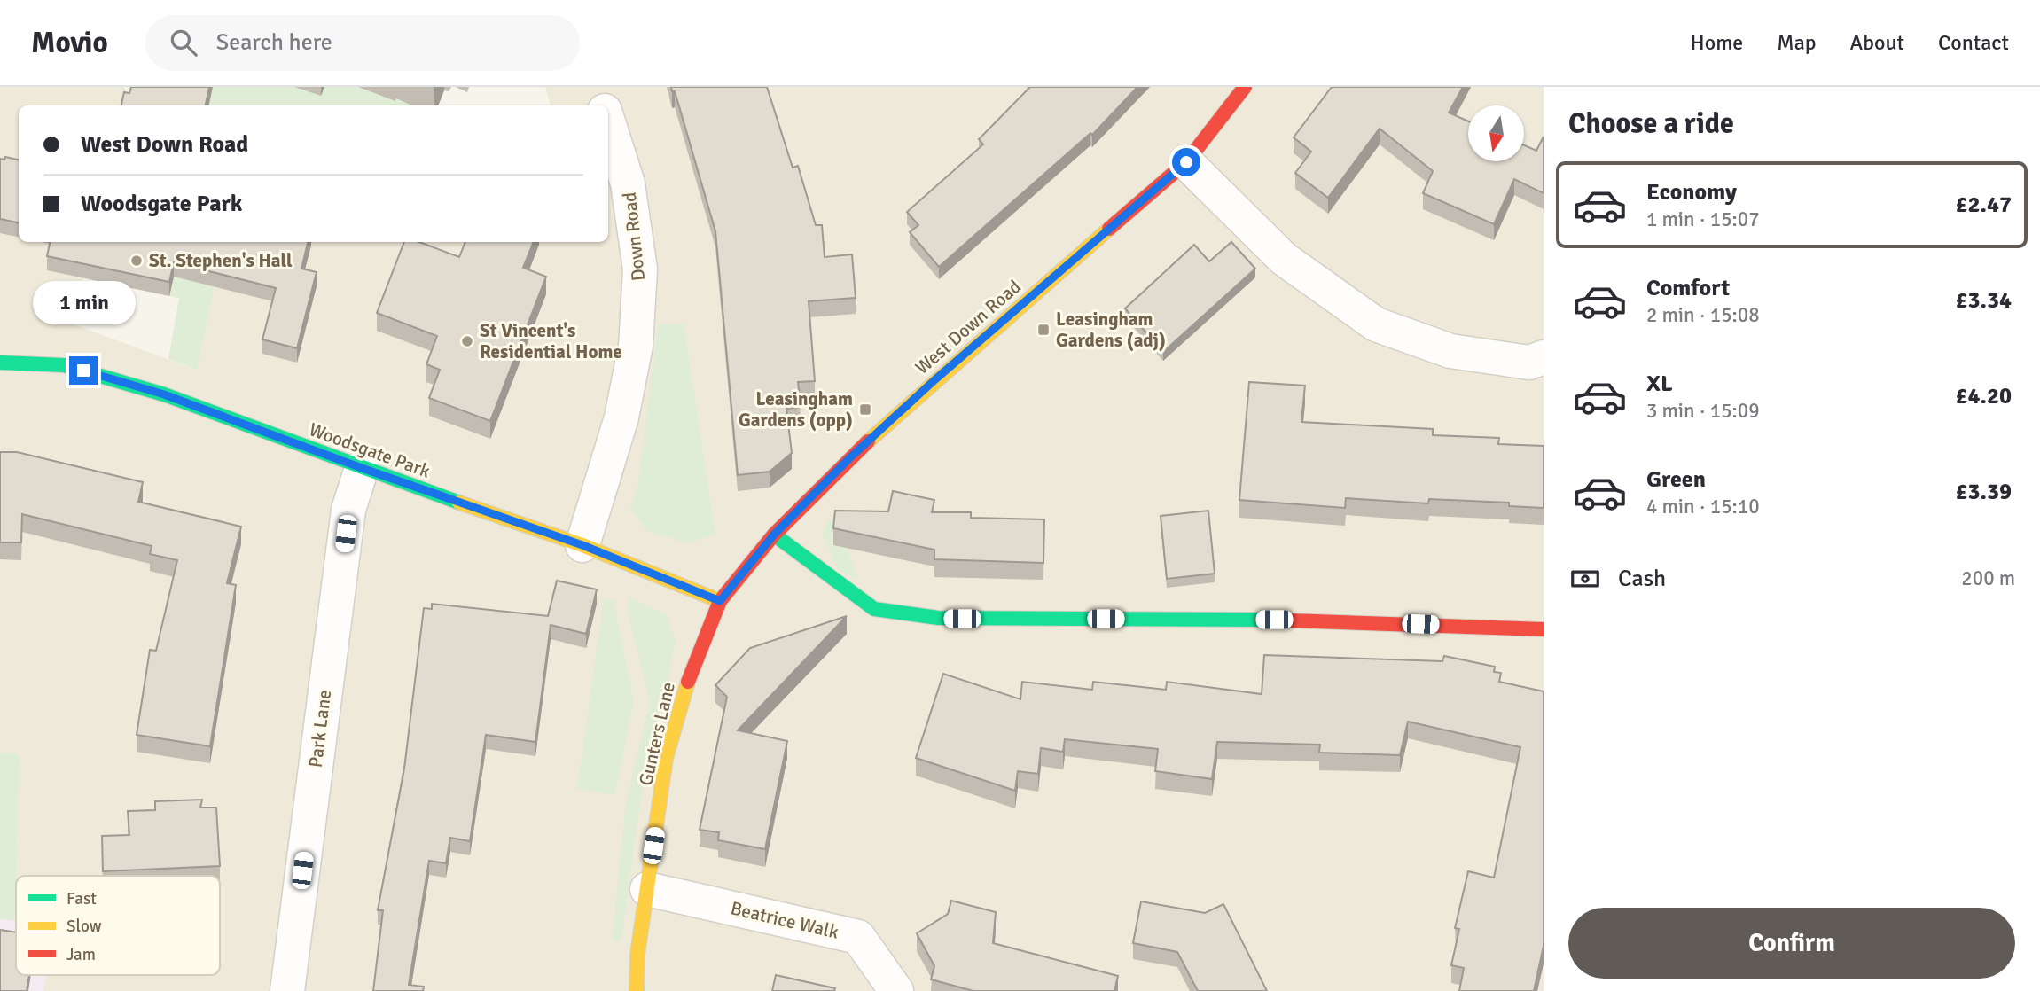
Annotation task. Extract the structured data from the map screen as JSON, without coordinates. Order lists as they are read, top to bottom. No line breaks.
{"streets":{"street":["Down Road","West Down Road","Woodsgate Park","Park Lane","Gunters Lane","Beatrice Walk"]},"crossings":[["Down Road","Woodsgate Park"],["West Down Road","Woodsgate Park"],["West Down Road","Gunters Lane"],["Woodsgate Park","Park Lane"],["Woodsgate Park","Gunters Lane"],["Gunters Lane","Beatrice Walk"]],"places":{"other":["St. Stephen's Hall","St Vincent's Residential Home"],"transit":["Leasingham Gardens (adj)","Leasingham Gardens (opp)"]},"legend":["Fast","Slow","Jam"],"north":"bottom","page":{"header":"Movio","search":"Search here","nav":["Home","Map","About","Contact"],"heading":"Choose a ride","banner":["West Down Road","Woodsgate Park"],"list":[{"name":"Economy","note":"1 min · 15:07","value":"£2.47"},{"name":"Comfort","note":"2 min · 15:08","value":"£3.34"},{"name":"XL","note":"3 min · 15:09","value":"£4.20"},{"name":"Green","note":"4 min · 15:10","value":"£3.39"}],"bubble":"1 min","pay":["Cash","200 m"],"buttons":"Confirm"}}
